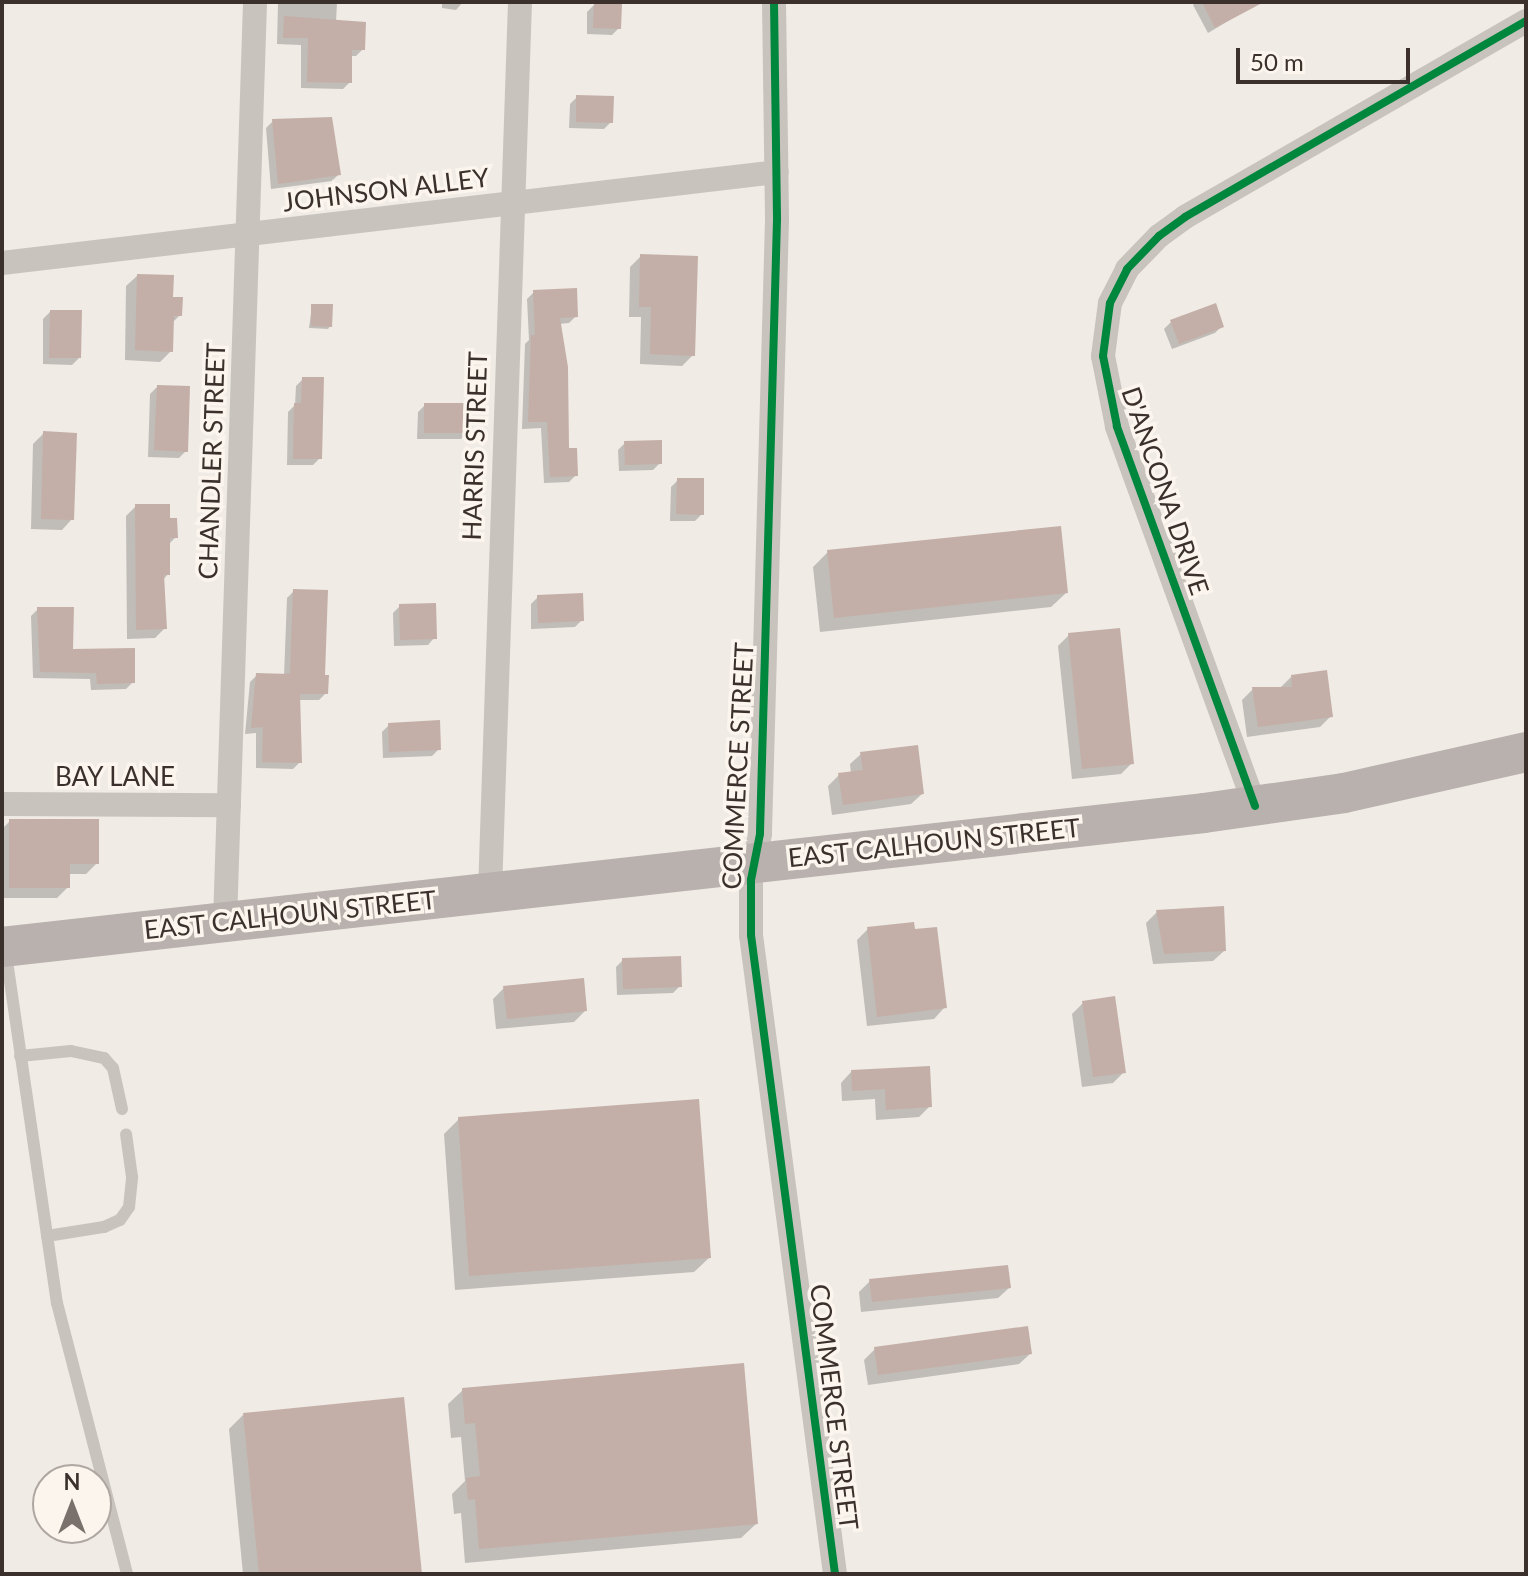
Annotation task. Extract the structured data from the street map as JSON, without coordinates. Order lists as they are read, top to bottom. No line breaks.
{"streets":{"main road":["EAST CALHOUN STREET"],"street":["JOHNSON ALLEY","HARRIS STREET","CHANDLER STREET","D'ANCONA DRIVE","COMMERCE STREET","BAY LANE"]},"crossings":[["JOHNSON ALLEY","HARRIS STREET"],["JOHNSON ALLEY","CHANDLER STREET"],["JOHNSON ALLEY","COMMERCE STREET"],["HARRIS STREET","EAST CALHOUN STREET"],["CHANDLER STREET","BAY LANE"],["CHANDLER STREET","EAST CALHOUN STREET"],["D'ANCONA DRIVE","EAST CALHOUN STREET"],["COMMERCE STREET","EAST CALHOUN STREET"]],"scale_bar":"50 m","north":"top"}
